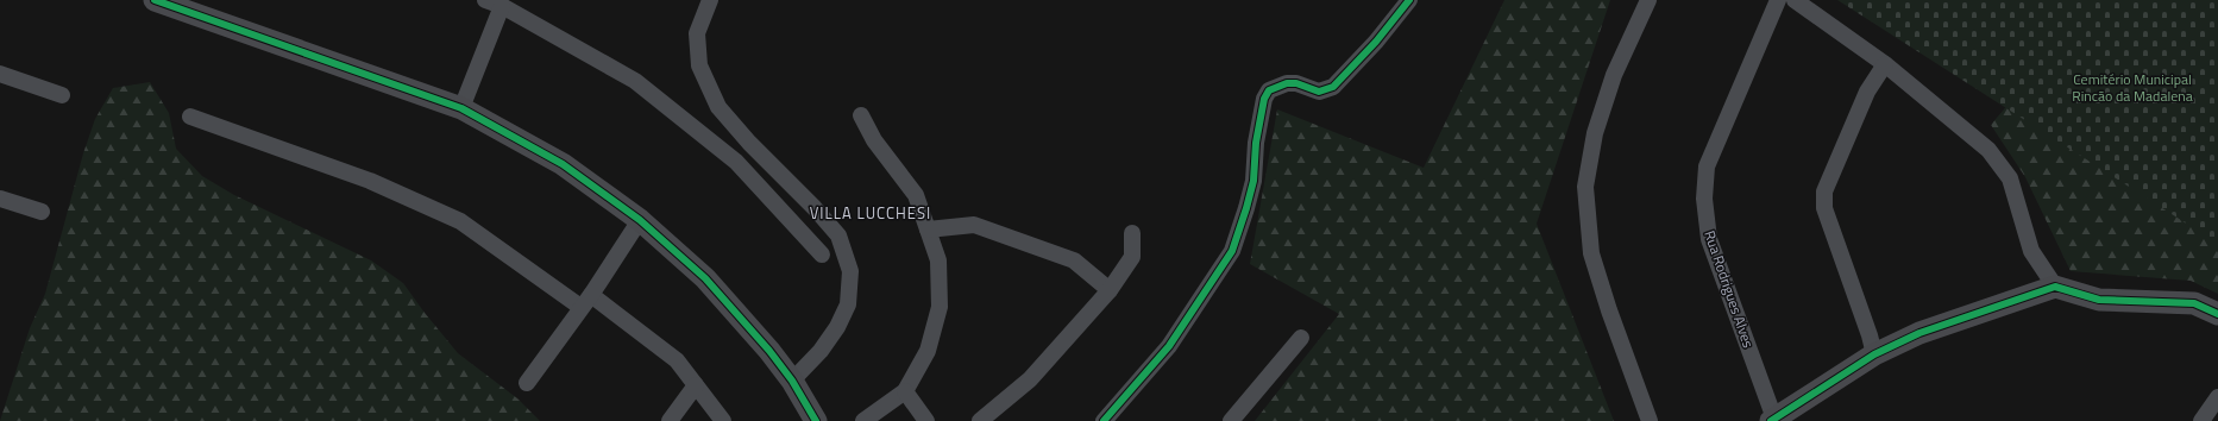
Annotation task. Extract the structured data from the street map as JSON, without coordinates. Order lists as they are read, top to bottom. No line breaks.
{"streets":{"street":["Rua Rodrigues Alves"]},"districts":["VILLA LUCCHESI"],"parks":["Cemitério Municipal Rincão da Madalena"]}
